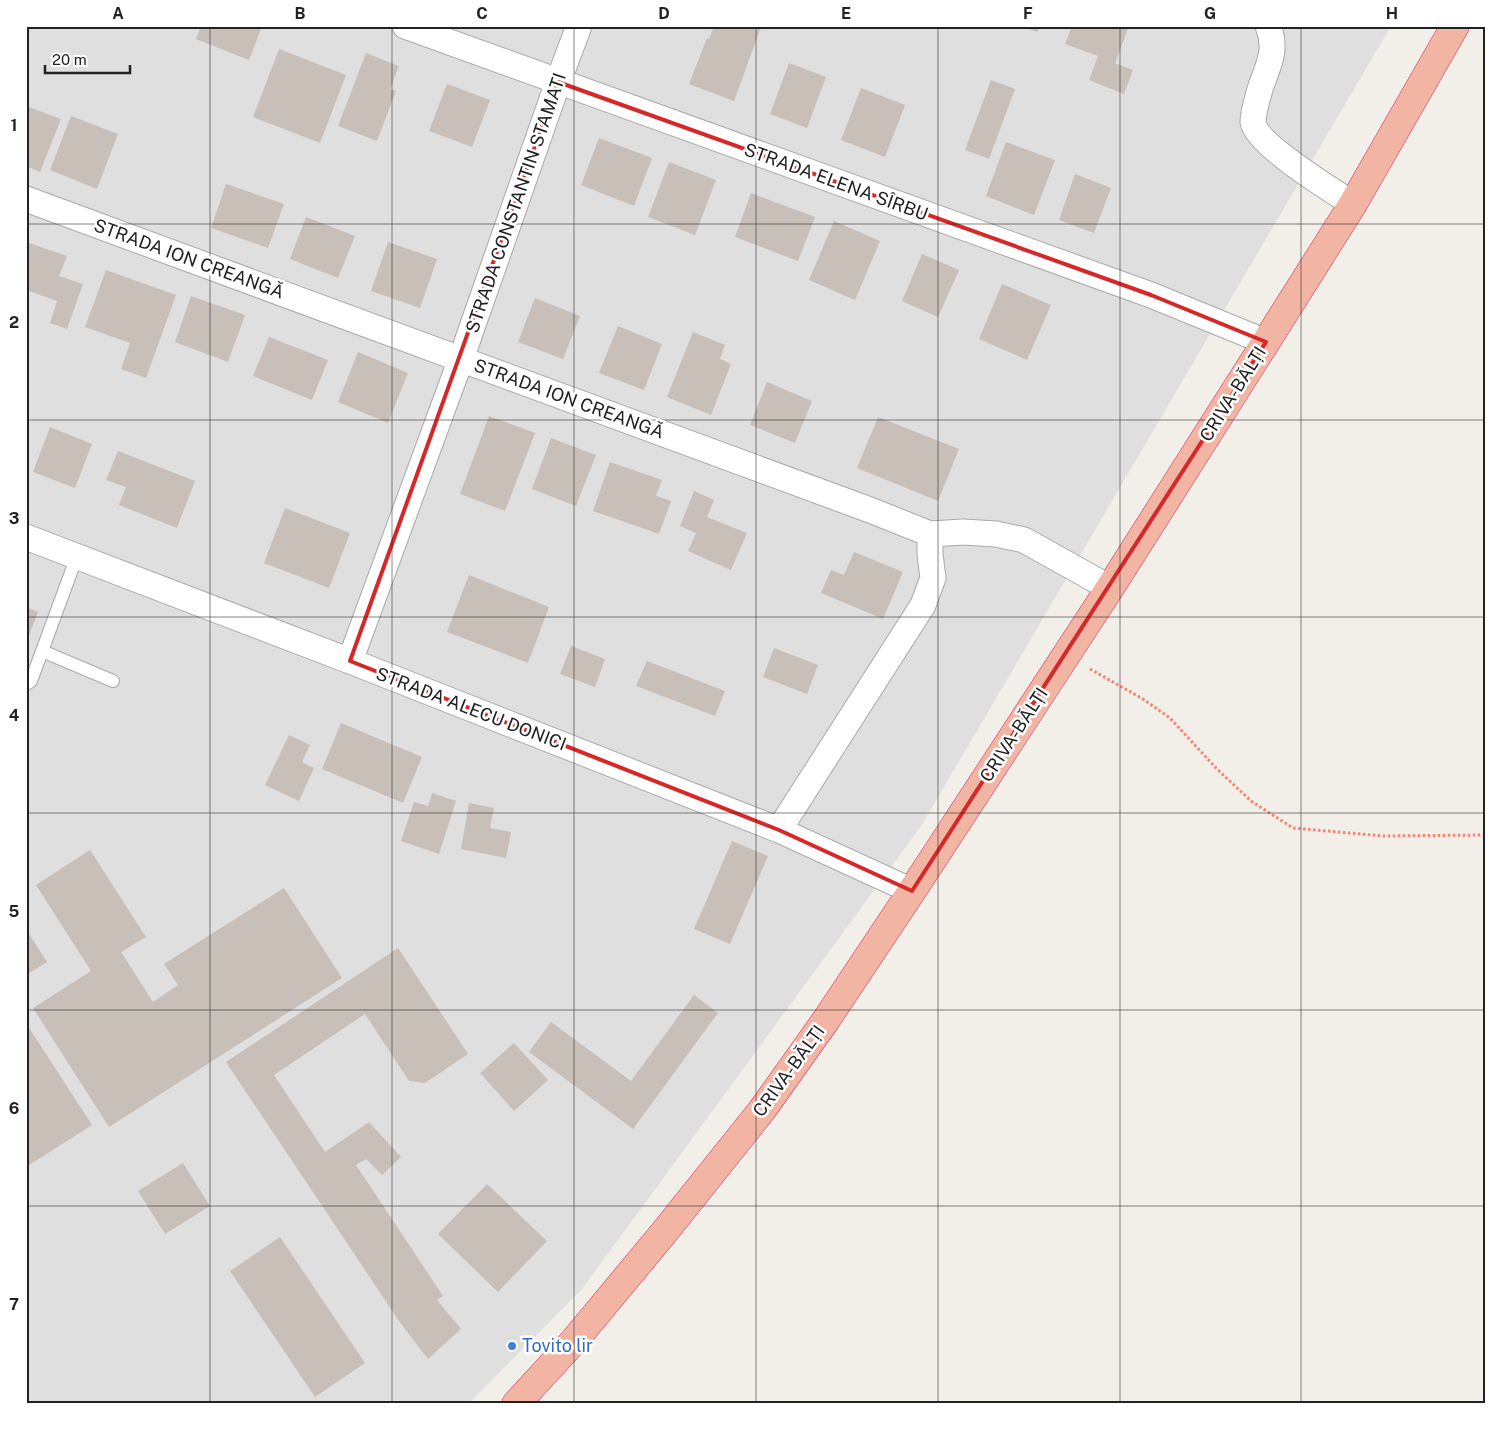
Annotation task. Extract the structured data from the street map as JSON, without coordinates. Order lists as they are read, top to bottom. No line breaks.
{"streets":{"highway":["CRIVA-BĂLȚI"],"street":["STRADA ELENA SÎRBU","STRADA CONSTANTIN STAMATI","STRADA ION CREANGĂ","STRADA ALECU DONICI"]},"crossings":[["STRADA ELENA SÎRBU","STRADA CONSTANTIN STAMATI"],["STRADA ELENA SÎRBU","CRIVA-BĂLȚI"],["STRADA CONSTANTIN STAMATI","STRADA ION CREANGĂ"],["STRADA CONSTANTIN STAMATI","STRADA ALECU DONICI"],["STRADA ION CREANGĂ","CRIVA-BĂLȚI"],["CRIVA-BĂLȚI","STRADA ALECU DONICI"]],"places":["Tovito lir"],"scale_bar":"20 m","grid":{"columns":["A","B","C","D","E","F","G","H"],"rows":["1","2","3","4","5","6","7"]}}
